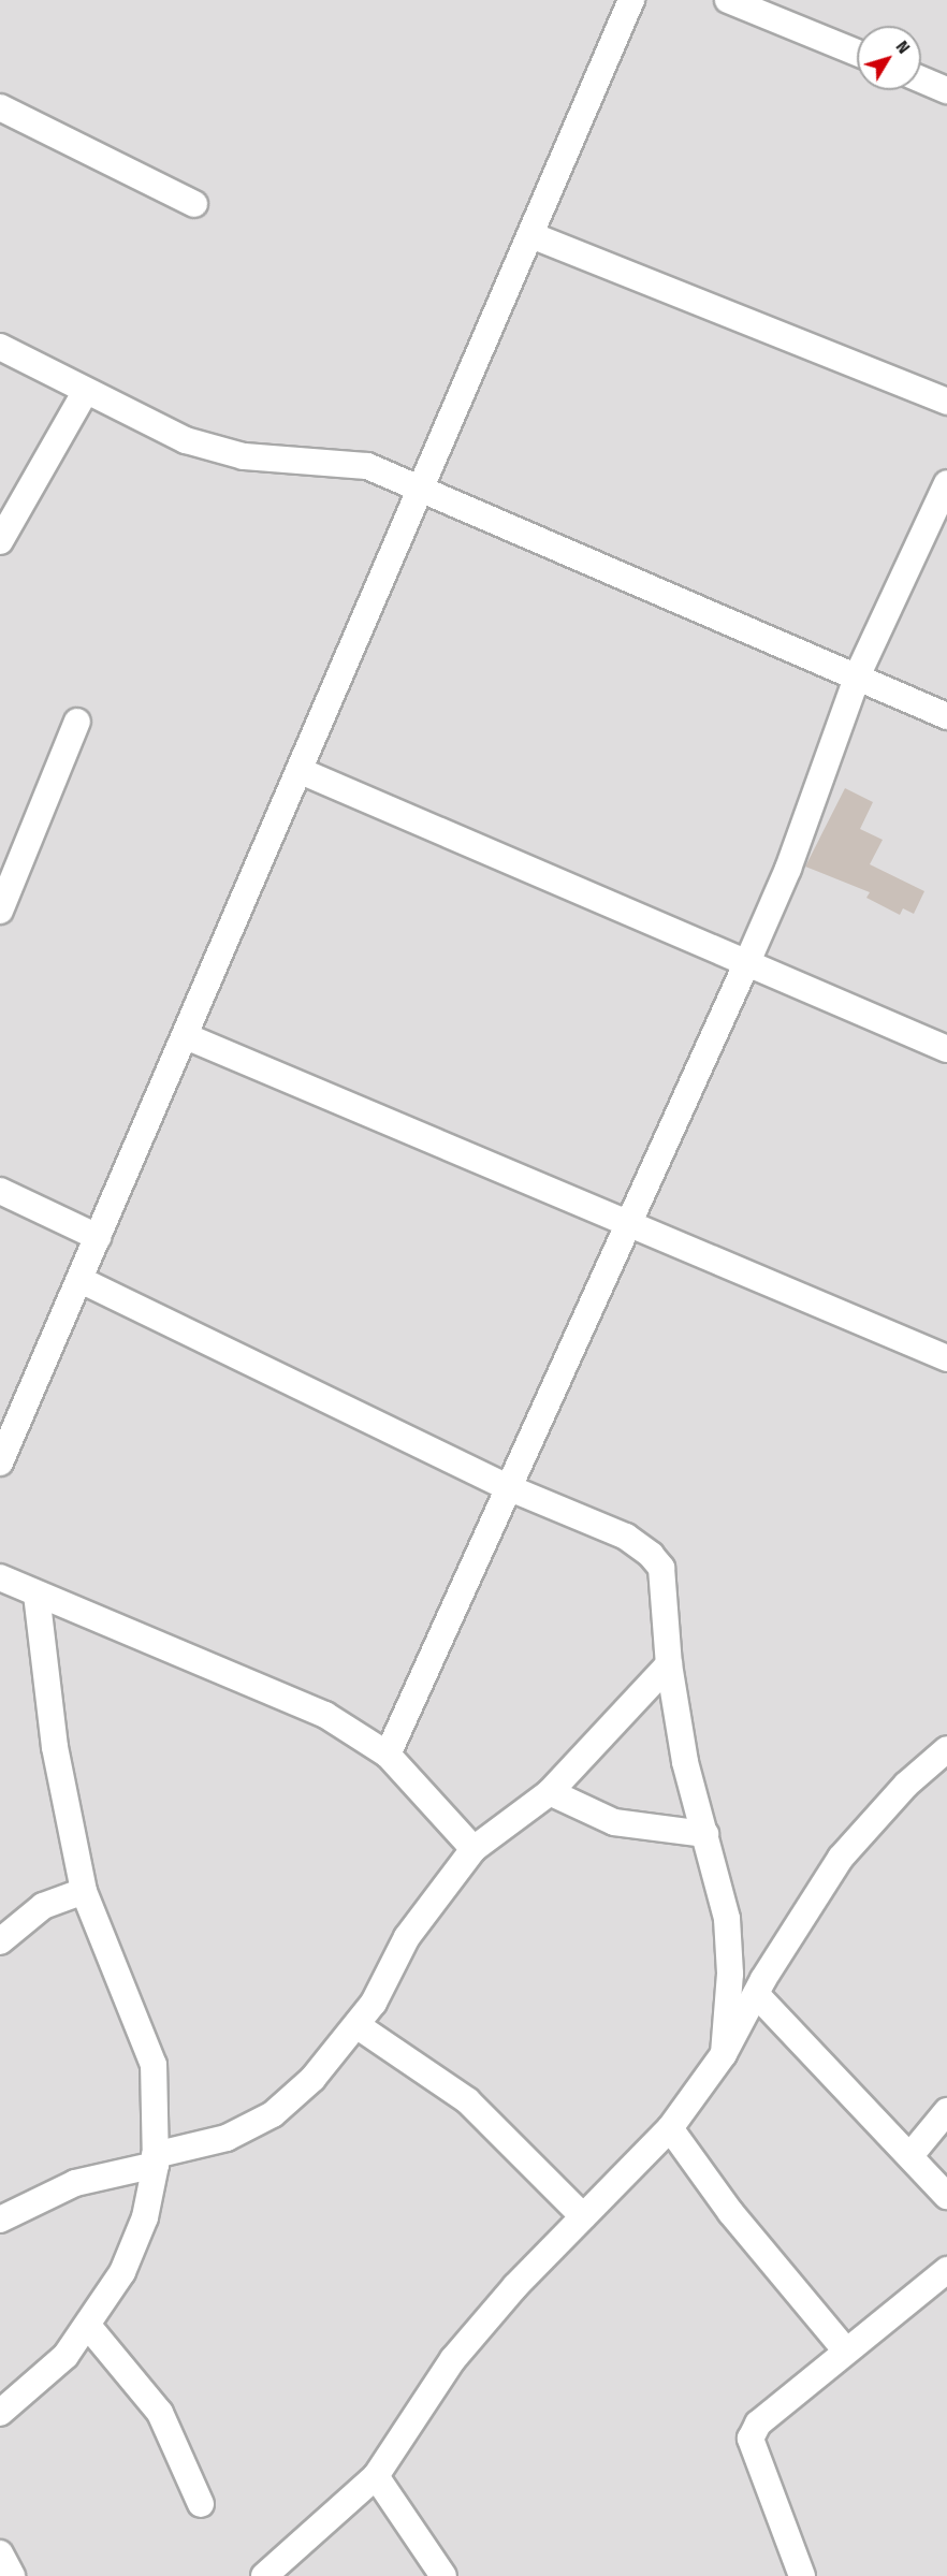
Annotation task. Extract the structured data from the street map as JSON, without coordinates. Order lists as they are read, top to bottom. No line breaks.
{"north":"top right"}
